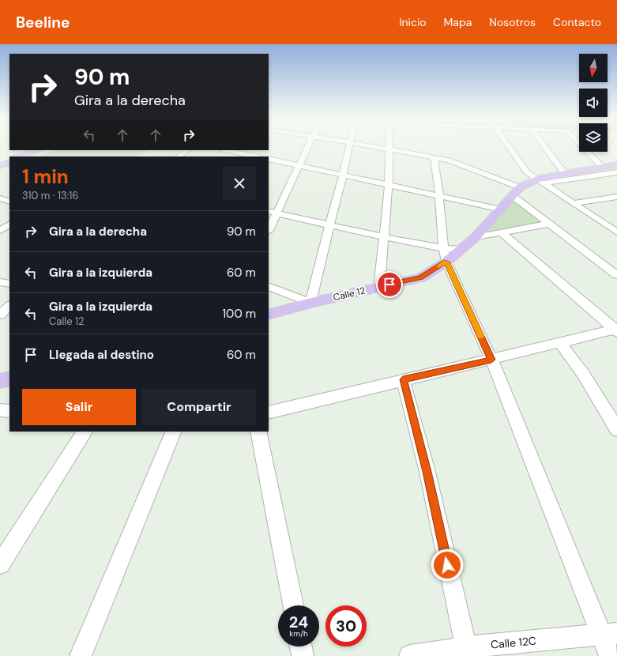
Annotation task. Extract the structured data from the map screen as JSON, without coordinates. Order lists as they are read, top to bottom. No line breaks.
{"streets":{"main road":["Calle 12"],"street":["Calle 12C"]},"north":"bottom","page":{"header":"Beeline","nav":["Inicio","Mapa","Nosotros","Contacto"],"turn":["90 m","Gira a la derecha"],"heading":["1 min","310 m · 13:16"],"list":[{"name":"Gira a la derecha","value":"90 m"},{"name":"Gira a la izquierda","value":"60 m"},{"name":"Gira a la izquierda","note":"Calle 12","value":"100 m"},{"name":"Llegada al destino","value":"60 m"}],"buttons":["Salir","Compartir"],"speed":"24 km/h","limit":"30"}}
